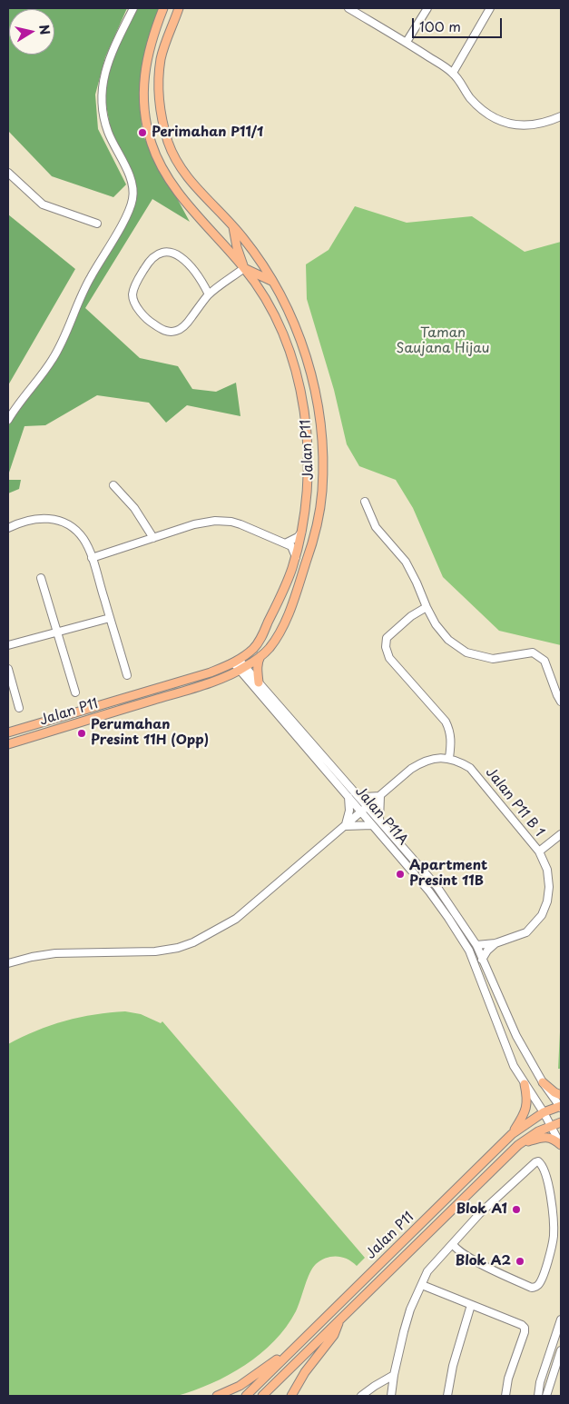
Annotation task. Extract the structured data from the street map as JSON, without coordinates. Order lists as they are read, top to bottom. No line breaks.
{"streets":{"main road":["Jalan P11"],"street":["Jalan P11 B 1","Jalan P11A"]},"crossings":[["Jalan P11","Jalan P11A"],["Jalan P11 B 1","Jalan P11A"]],"parks":["Taman Saujana Hijau"],"places":["Perimahan P11/1","Perumahan Presint 11H (Opp)","Apartment Presint 11B","Blok A1","Blok A2"],"scale_bar":"100 m","north":"right"}
